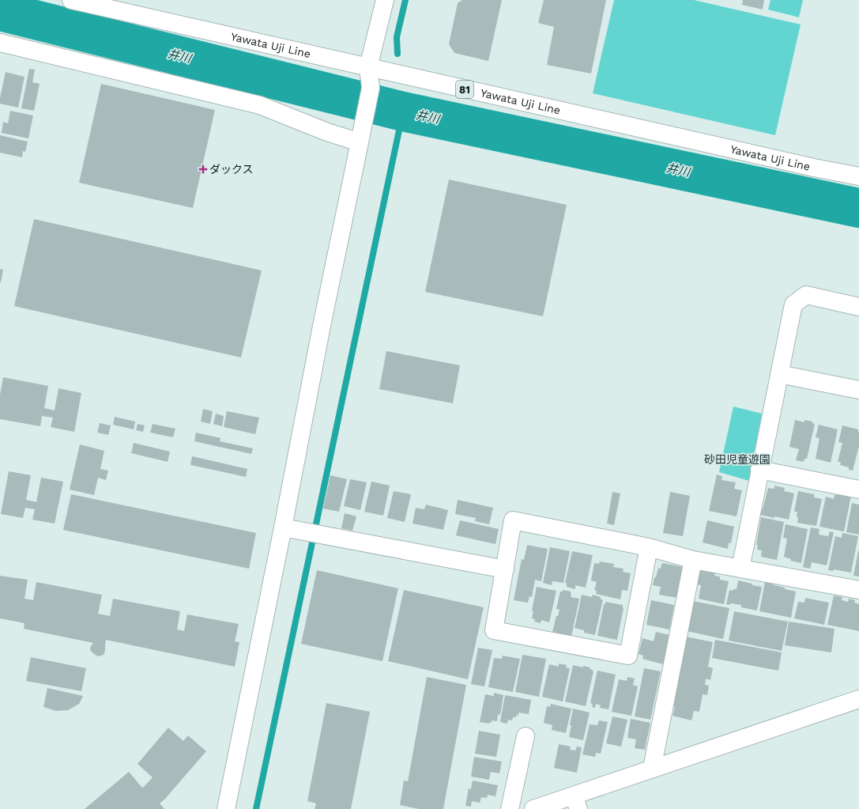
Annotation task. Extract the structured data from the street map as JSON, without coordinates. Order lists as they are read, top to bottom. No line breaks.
{"streets":{"street":["Yawata Uji Line","81"]},"water":["井川"],"parks":["砂田児童遊園"],"places":{"health":["ダックス"]}}
